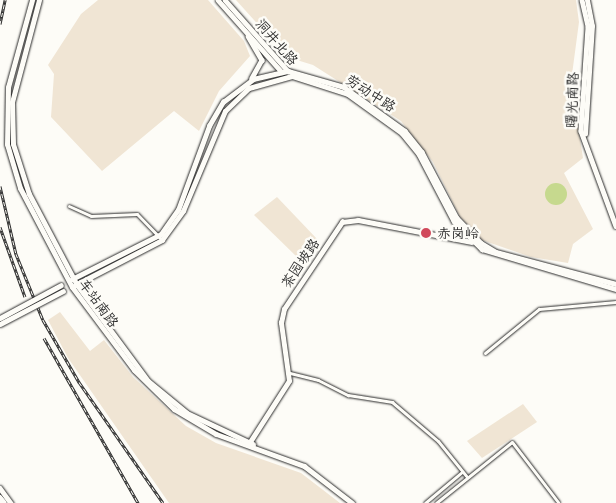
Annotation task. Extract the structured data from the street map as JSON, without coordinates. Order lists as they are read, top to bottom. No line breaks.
{"streets":{"main road":["洞井北路","劳动中路","曙光南路","茶园坡路","车站南路"]},"crossings":[["洞井北路","劳动中路"],["劳动中路","茶园坡路"],["劳动中路","车站南路"]],"places":["赤岗岭"]}
